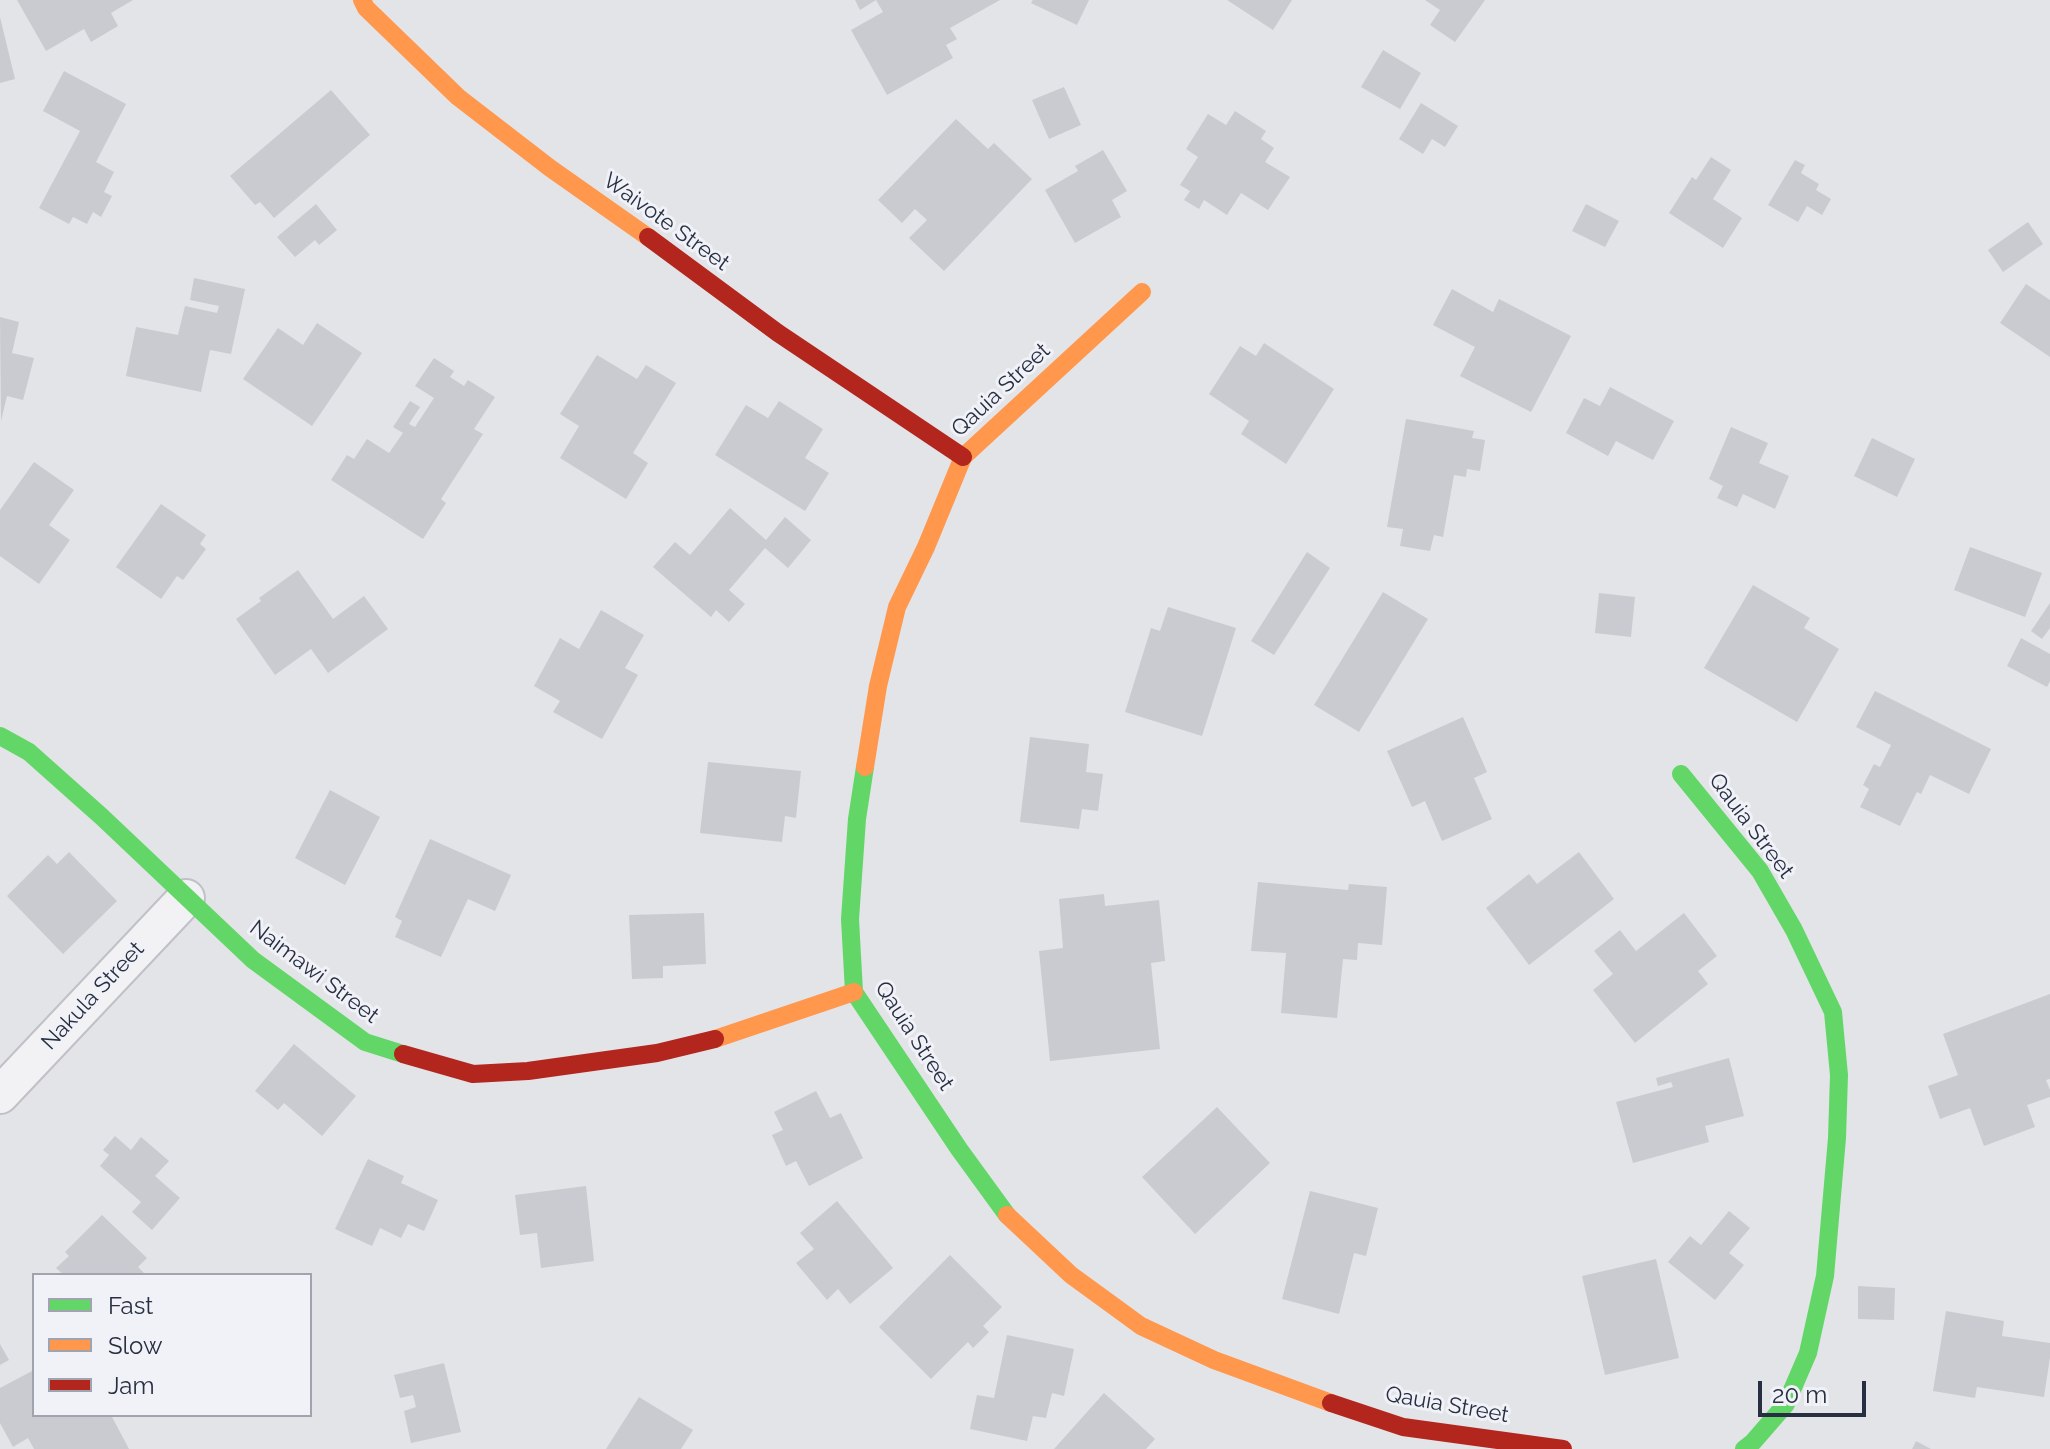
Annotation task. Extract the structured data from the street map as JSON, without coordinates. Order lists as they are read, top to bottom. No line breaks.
{"streets":{"street":["Waivote Street","Qauia Street","Naimawi Street","Nakula Street"]},"crossings":[["Waivote Street","Qauia Street"],["Qauia Street","Naimawi Street"],["Naimawi Street","Nakula Street"]],"legend":["Fast","Slow","Jam"],"scale_bar":"20 m"}
